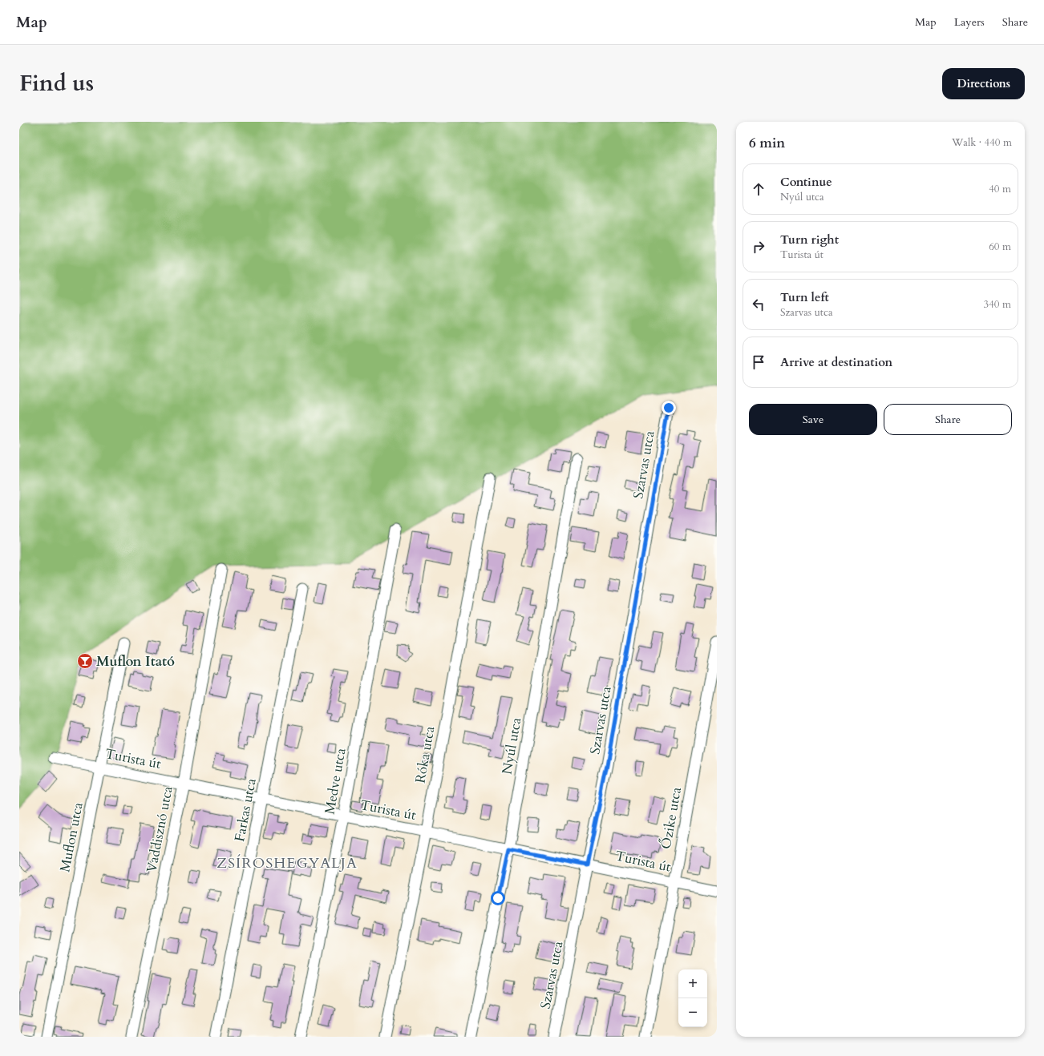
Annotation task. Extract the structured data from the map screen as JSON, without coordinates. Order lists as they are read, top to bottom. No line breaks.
{"streets":{"street":["Szarvas utca","Nyúl utca","Róka utca","Turista út","Medve utca","Farkas utca","Őzike utca","Vaddisznó utca","Muflon utca"]},"crossings":[["Szarvas utca","Turista út"],["Nyúl utca","Turista út"],["Róka utca","Turista út"],["Turista út","Medve utca"],["Turista út","Farkas utca"],["Turista út","Őzike utca"],["Turista út","Vaddisznó utca"],["Turista út","Muflon utca"]],"districts":["ZSÍROSHEGYALJA"],"places":{"bar":["Muflon Itató"]},"page":{"header":"Map","nav":["Map","Layers","Share"],"title":"Find us","buttons":["Directions",["Save","Share"]],"heading":["6 min","Walk · 440 m"],"list":[["Continue","Nyúl utca","40 m"],["Turn right","Turista út","60 m"],["Turn left","Szarvas utca","340 m"],"Arrive at destination"],"map_buttons":["+","−"]}}
